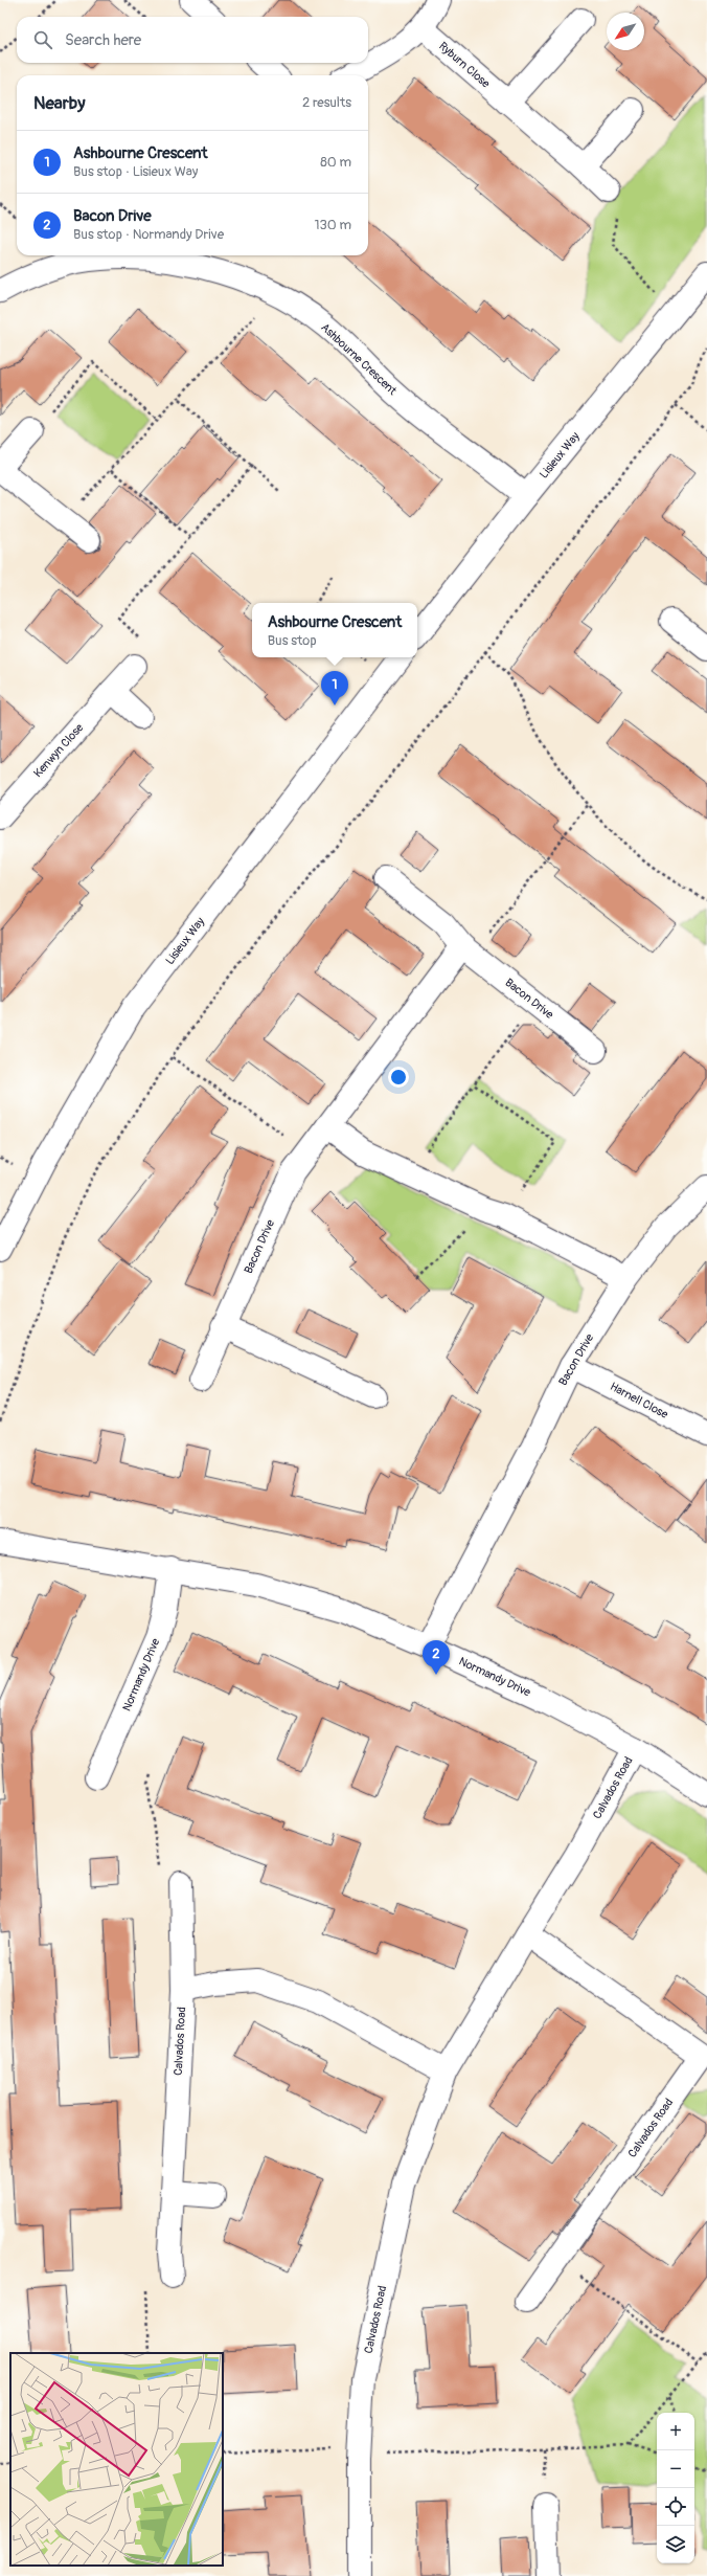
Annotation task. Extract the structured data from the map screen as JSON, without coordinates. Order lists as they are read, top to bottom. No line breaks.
{"streets":{"street":["Ryburn Close","Ashbourne Crescent","Lisieux Way","Kenwyn Close","Bacon Drive","Harnell Close","Normandy Drive","Calvados Road"]},"crossings":[["Ashbourne Crescent","Lisieux Way"],["Bacon Drive","Harnell Close"],["Bacon Drive","Normandy Drive"],["Normandy Drive","Calvados Road"]],"north":"bottom left","page":{"search":"Search here","heading":["Nearby","2 results"],"list":[{"mark":"1","name":"Ashbourne Crescent","note":"Bus stop · Lisieux Way","value":"80 m"},{"mark":"2","name":"Bacon Drive","note":"Bus stop · Normandy Drive","value":"130 m"}],"popup":["Ashbourne Crescent","Bus stop"],"pins":["1","2"],"map_buttons":["+","−"]}}
